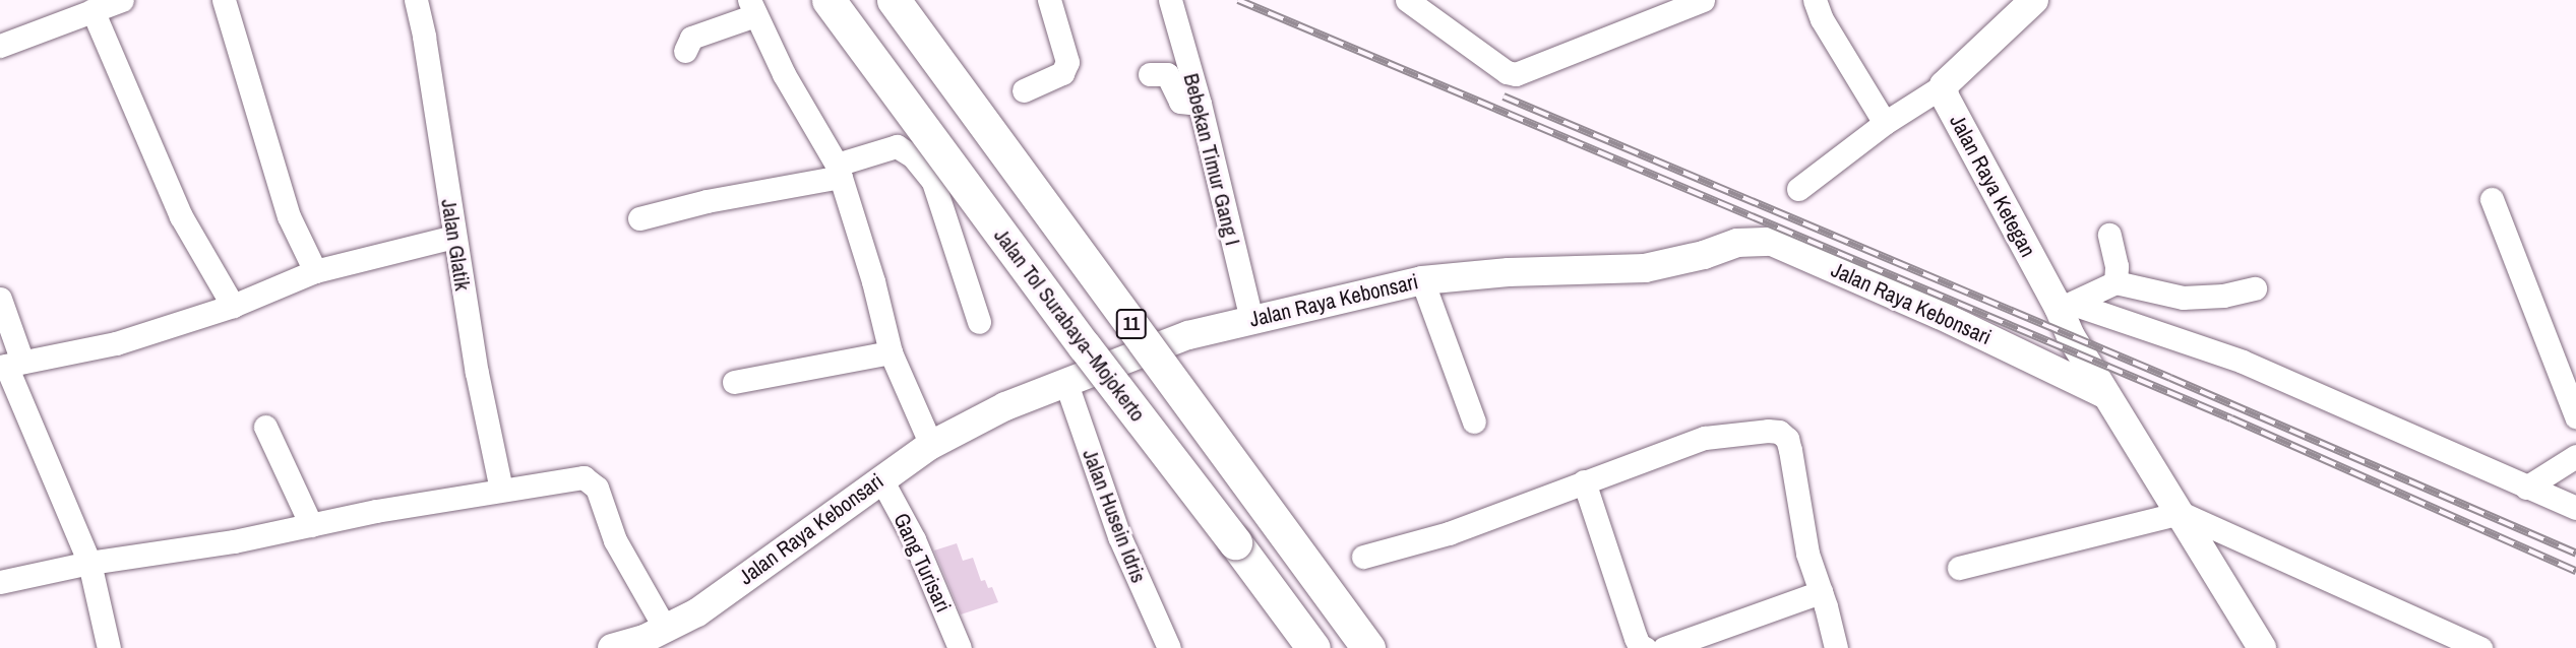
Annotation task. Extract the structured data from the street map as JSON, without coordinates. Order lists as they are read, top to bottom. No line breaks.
{"streets":{"highway":["11","Jalan Tol Surabaya–Mojokerto"],"main road":["Jalan Raya Ketegan","Jalan Raya Kebonsari"],"street":["Bebekan Timur Gang I","Jalan Glatik","Jalan Husein Idris","Gang Turisari"]},"crossings":[["Bebekan Timur Gang I","Jalan Raya Kebonsari"],["Jalan Raya Ketegan","Jalan Raya Kebonsari"],["Jalan Raya Kebonsari","Jalan Husein Idris"],["Jalan Raya Kebonsari","Gang Turisari"]]}
